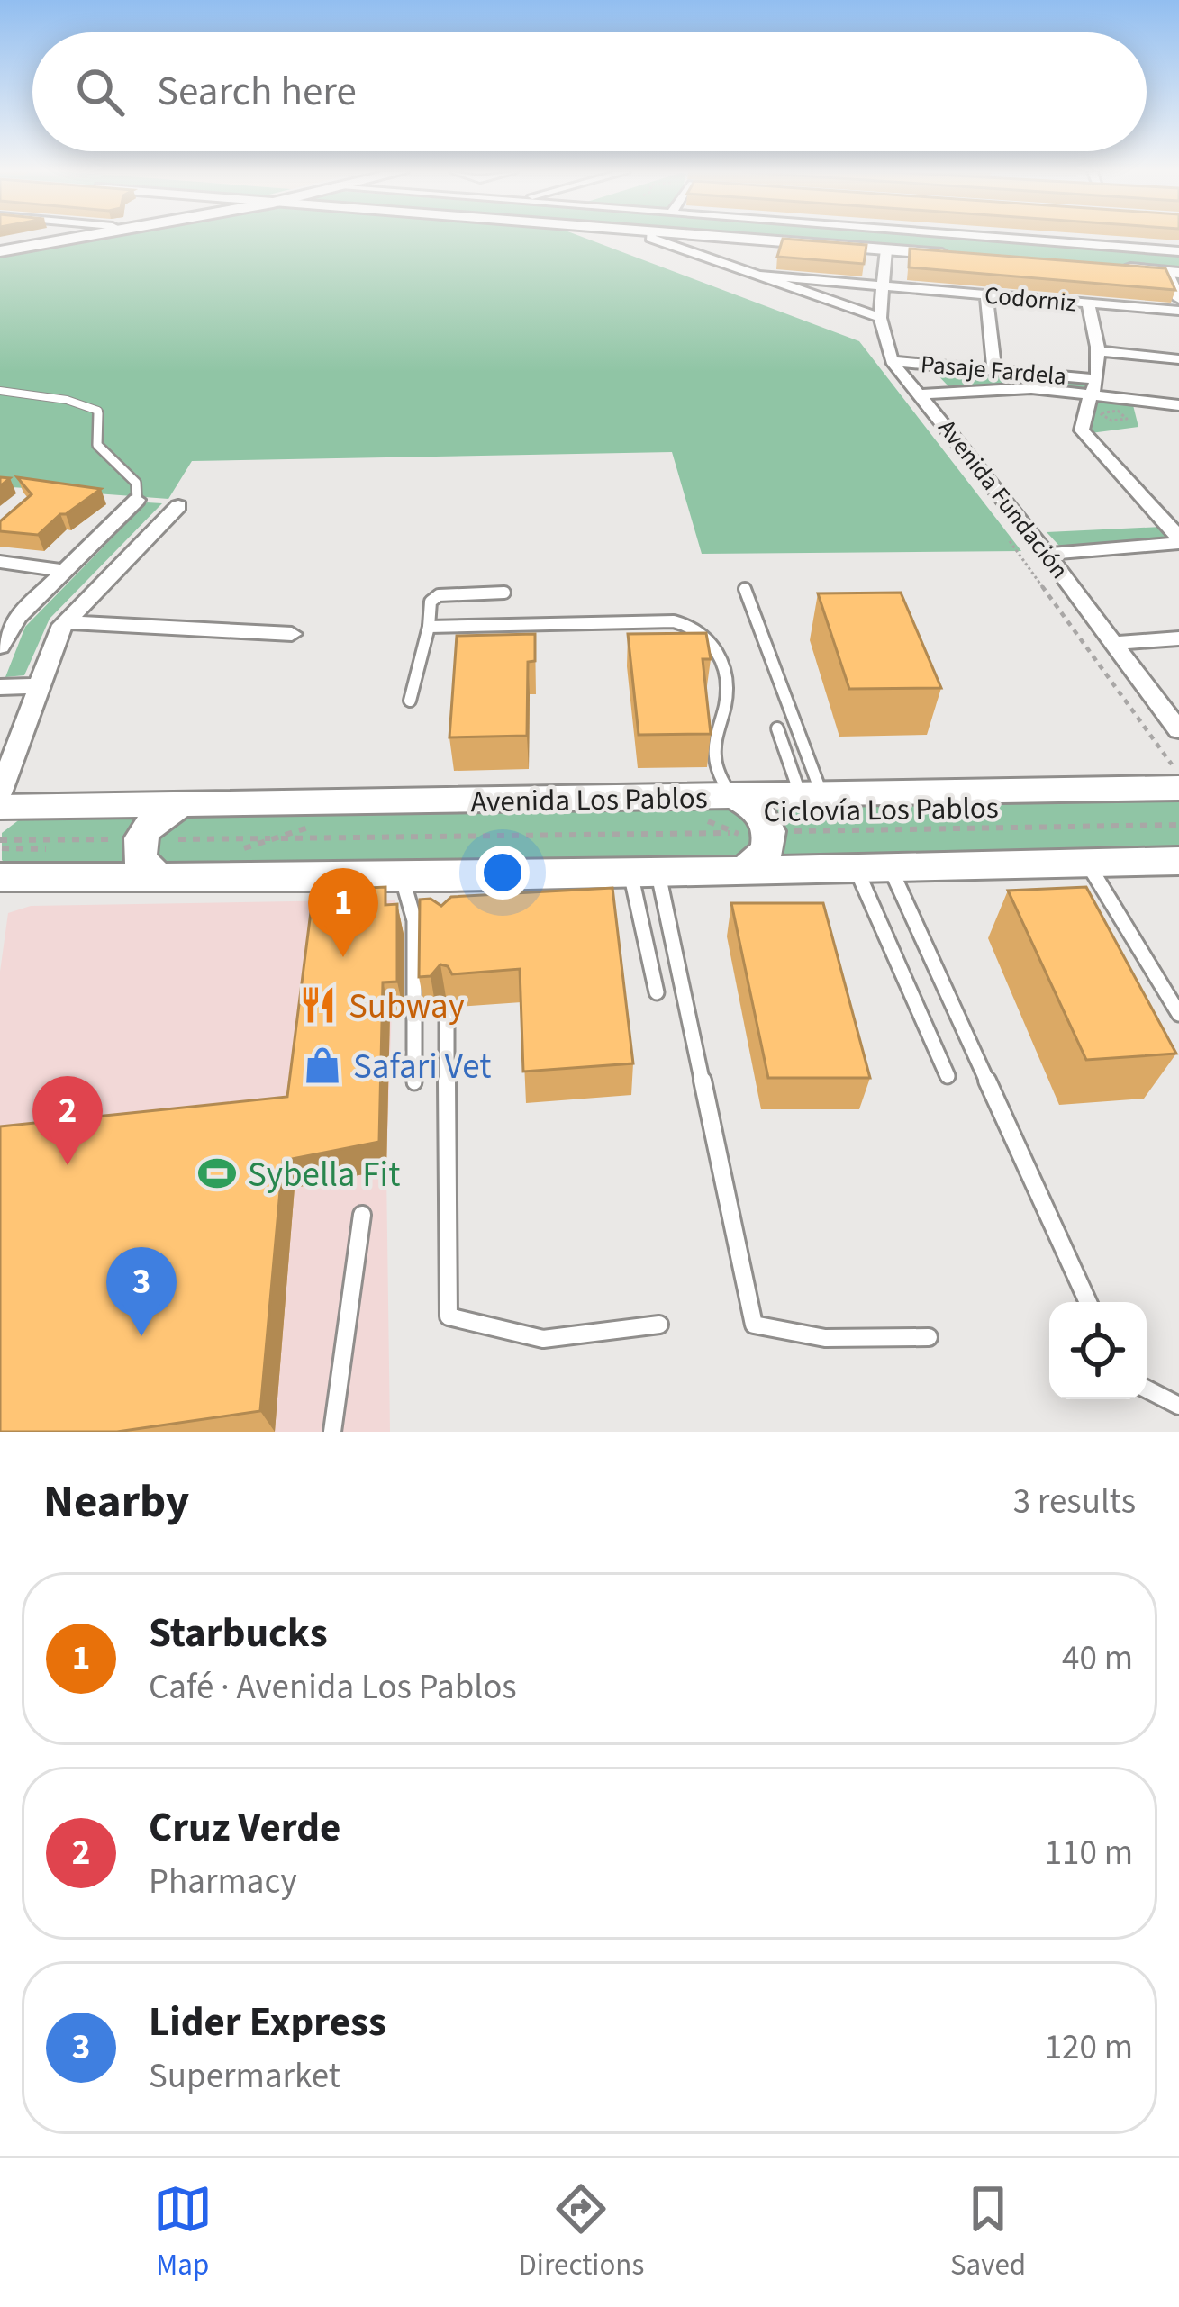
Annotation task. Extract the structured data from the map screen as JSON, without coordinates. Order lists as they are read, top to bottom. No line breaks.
{"streets":{"main road":["Avenida Los Pablos"],"street":["Codorniz","Pasaje Fardela","Avenida Fundación"],"path":["Ciclovía Los Pablos"]},"crossings":[["Codorniz","Avenida Fundación"],["Pasaje Fardela","Avenida Fundación"]],"places":{"restaurant":["Subway"],"shop":["Safari Vet"],"sports":["Sybella Fit"]},"page":{"search":"Search here","pins":["1","2","3"],"heading":["Nearby","3 results"],"list":[{"mark":"1","name":"Starbucks","note":"Café · Avenida Los Pablos","value":"40 m"},{"mark":"2","name":"Cruz Verde","note":"Pharmacy","value":"110 m"},{"mark":"3","name":"Lider Express","note":"Supermarket","value":"120 m"}],"nav":["Map","Directions","Saved"]}}
